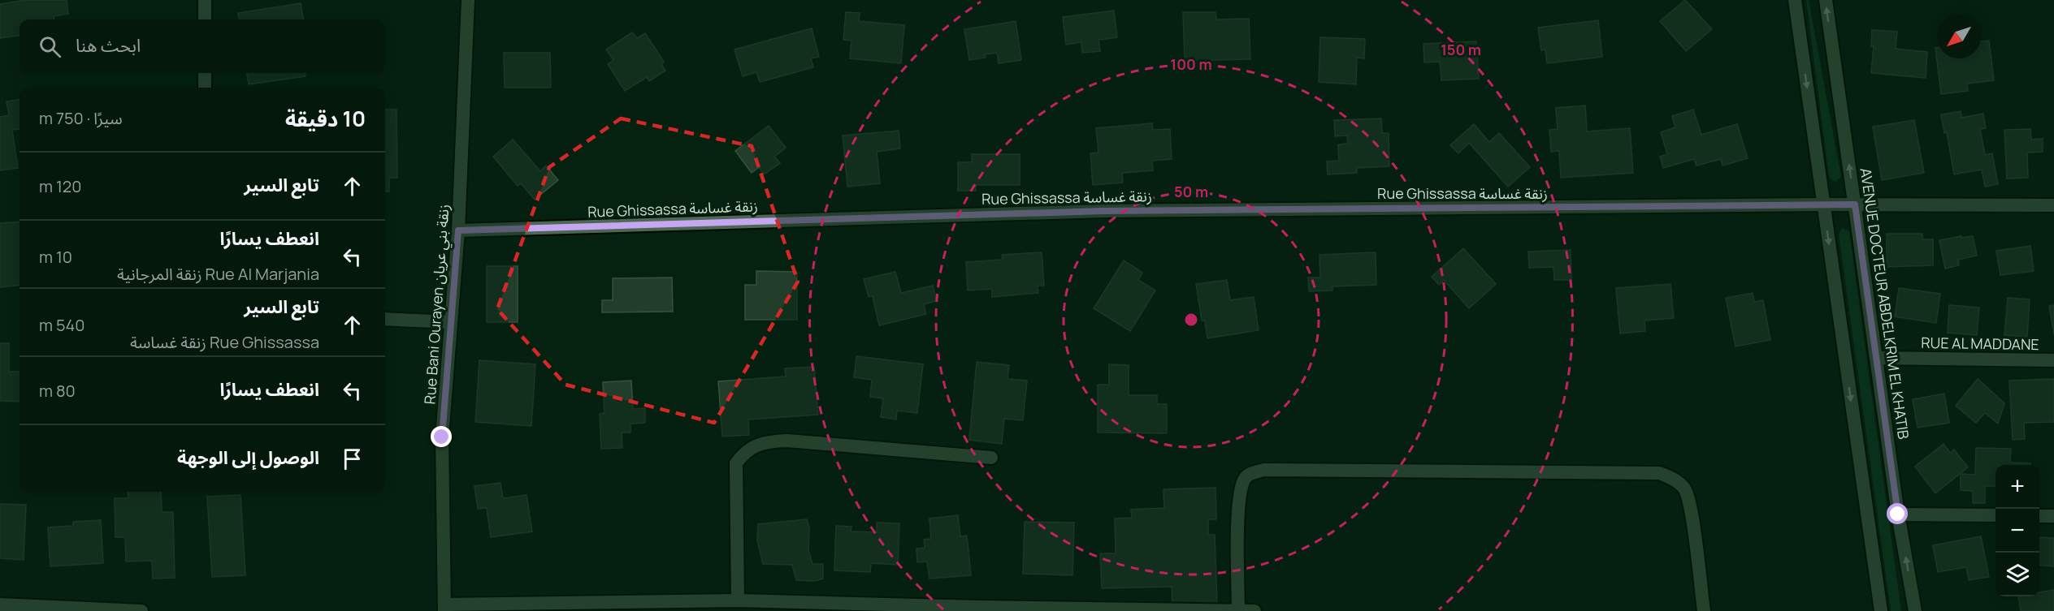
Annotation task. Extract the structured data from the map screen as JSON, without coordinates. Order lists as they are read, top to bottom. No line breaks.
{"streets":{"street":["Rue Ghissassa زنقة غساسة","AVENUE DOCTEUR ABDELKRIM EL KHATIB","Rue Bani Ourayen زنقة بني عريان","RUE AL MADDANE"]},"crossings":[["Rue Ghissassa زنقة غساسة","AVENUE DOCTEUR ABDELKRIM EL KHATIB"],["Rue Ghissassa زنقة غساسة","Rue Bani Ourayen زنقة بني عريان"],["AVENUE DOCTEUR ABDELKRIM EL KHATIB","RUE AL MADDANE"]],"north":"bottom left","page":{"search":"ابحث هنا","heading":["10 دقيقة","سيرًا · 750 m"],"list":[["تابع السير","120 m"],["انعطف يسارًا","Rue Al Marjania زنقة المرجانية","10 m"],["تابع السير","Rue Ghissassa زنقة غساسة","540 m"],["انعطف يسارًا","80 m"],"الوصول إلى الوجهة"],"map_buttons":["+","−"]},"rings":["150 m","100 m","50 m"]}
